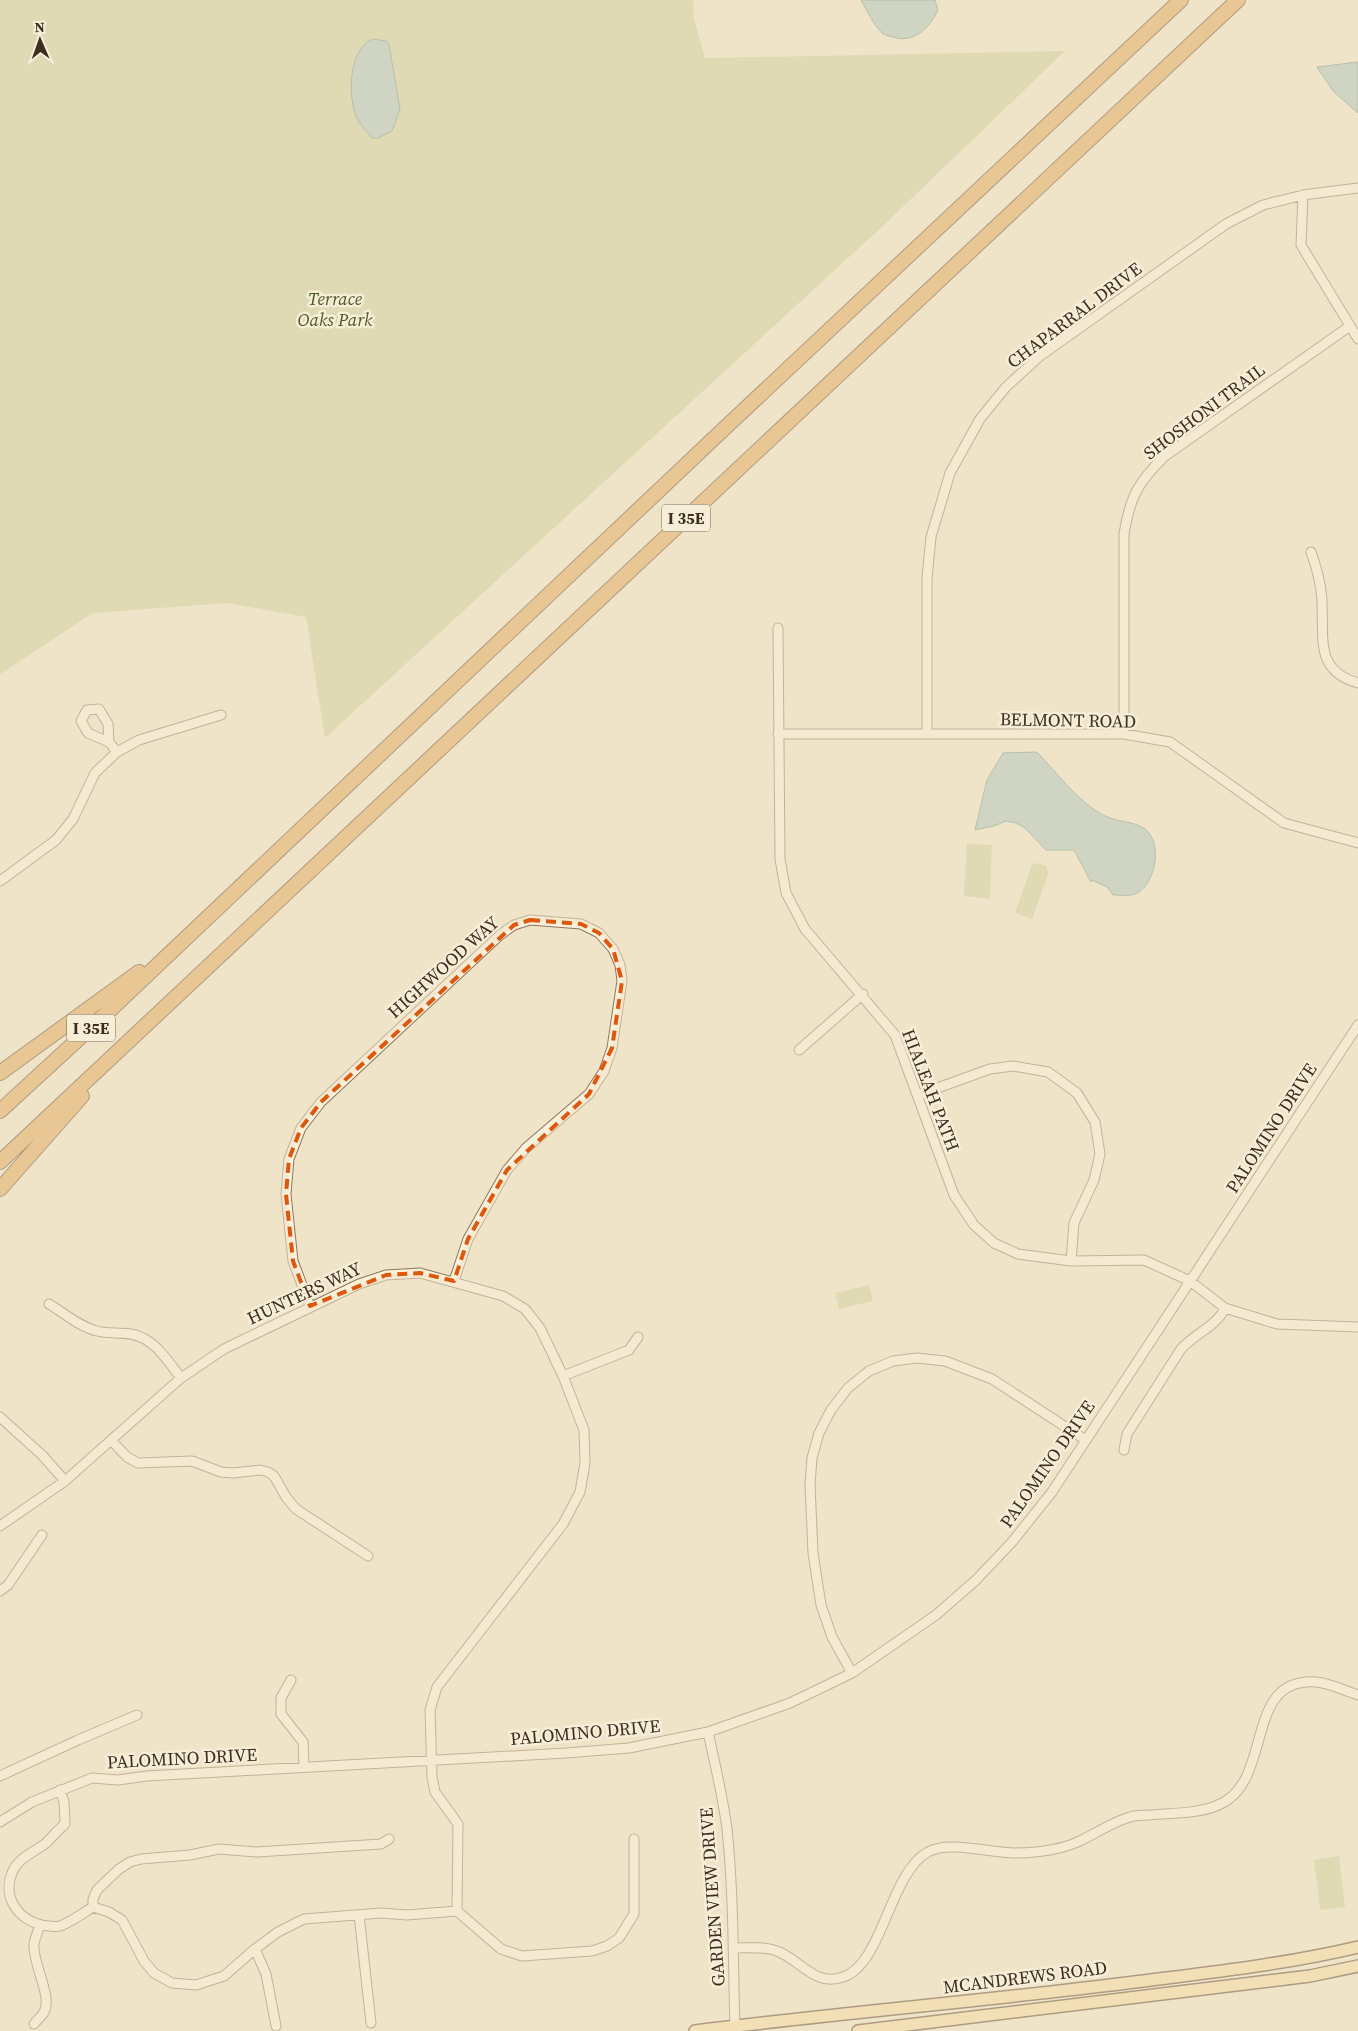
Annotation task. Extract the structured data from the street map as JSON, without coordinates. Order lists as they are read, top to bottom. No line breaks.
{"streets":{"highway":["I 35E"],"main road":["MCANDREWS ROAD"],"street":["CHAPARRAL DRIVE","SHOSHONI TRAIL","BELMONT ROAD","HIGHWOOD WAY","HIALEAH PATH","PALOMINO DRIVE","HUNTERS WAY","GARDEN VIEW DRIVE"]},"crossings":[["CHAPARRAL DRIVE","BELMONT ROAD"],["SHOSHONI TRAIL","BELMONT ROAD"],["BELMONT ROAD","HIALEAH PATH"],["HIGHWOOD WAY","HUNTERS WAY"],["HIALEAH PATH","PALOMINO DRIVE"],["PALOMINO DRIVE","HUNTERS WAY"],["PALOMINO DRIVE","GARDEN VIEW DRIVE"],["GARDEN VIEW DRIVE","MCANDREWS ROAD"]],"parks":["Terrace Oaks Park"],"north":"top"}
